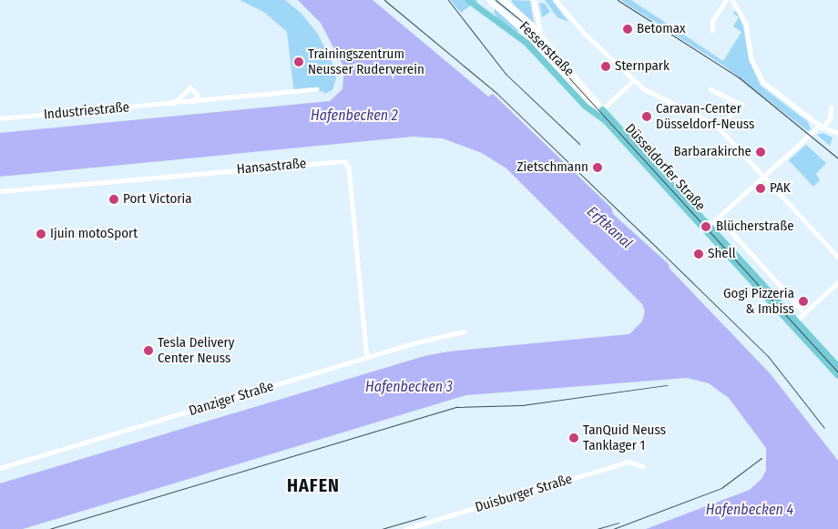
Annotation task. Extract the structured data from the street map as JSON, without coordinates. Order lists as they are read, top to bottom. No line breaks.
{"streets":{"main road":["Fesserstraße","Düsseldorfer Straße"],"street":["Industriestraße","Hansastraße","Danziger Straße","Duisburger Straße"]},"crossings":[["Fesserstraße","Düsseldorfer Straße"],["Hansastraße","Danziger Straße"]],"districts":["HAFEN"],"water":["Hafenbecken 2","Erftkanal","Hafenbecken 3","Hafenbecken 4"],"places":["Betomax","Trainingszentrum Neusser Ruderverein","Sternpark","Caravan-Center Düsseldorf-Neuss","Barbarakirche","Zietschmann","PAK","Port Victoria","Blücherstraße","Ijuin motoSport","Shell","Gogi Pizzeria & Imbiss","Tesla Delivery Center Neuss","TanQuid Neuss Tanklager 1"]}
